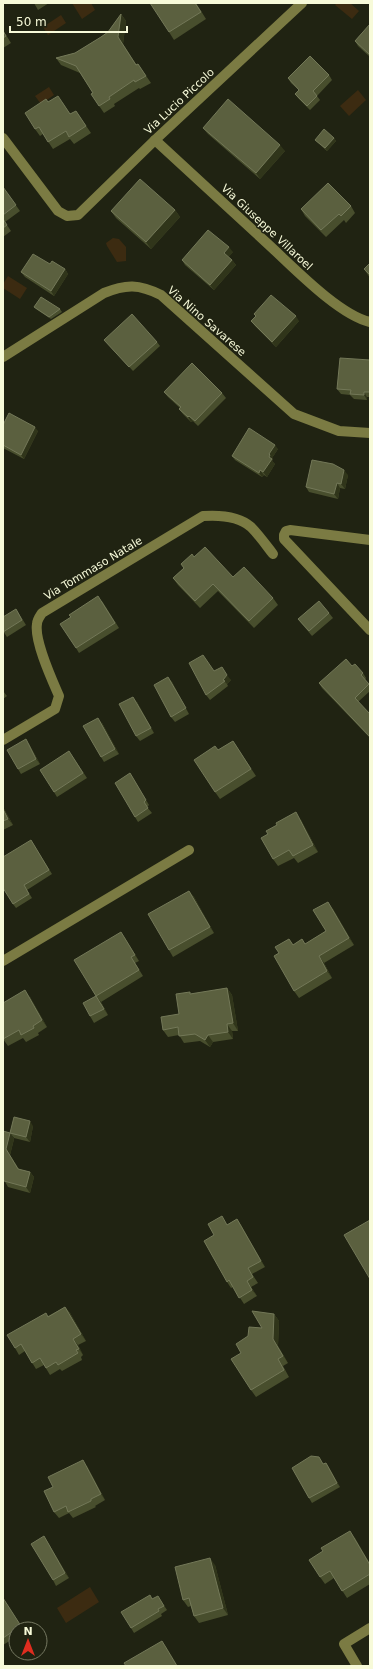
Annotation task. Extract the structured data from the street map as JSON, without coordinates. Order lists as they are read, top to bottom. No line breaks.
{"streets":{"street":["Via Lucio Piccolo","Via Giuseppe Villaroel","Via Nino Savarese","Via Tommaso Natale"]},"crossings":[["Via Lucio Piccolo","Via Giuseppe Villaroel"]],"scale_bar":"50 m","north":"top"}
